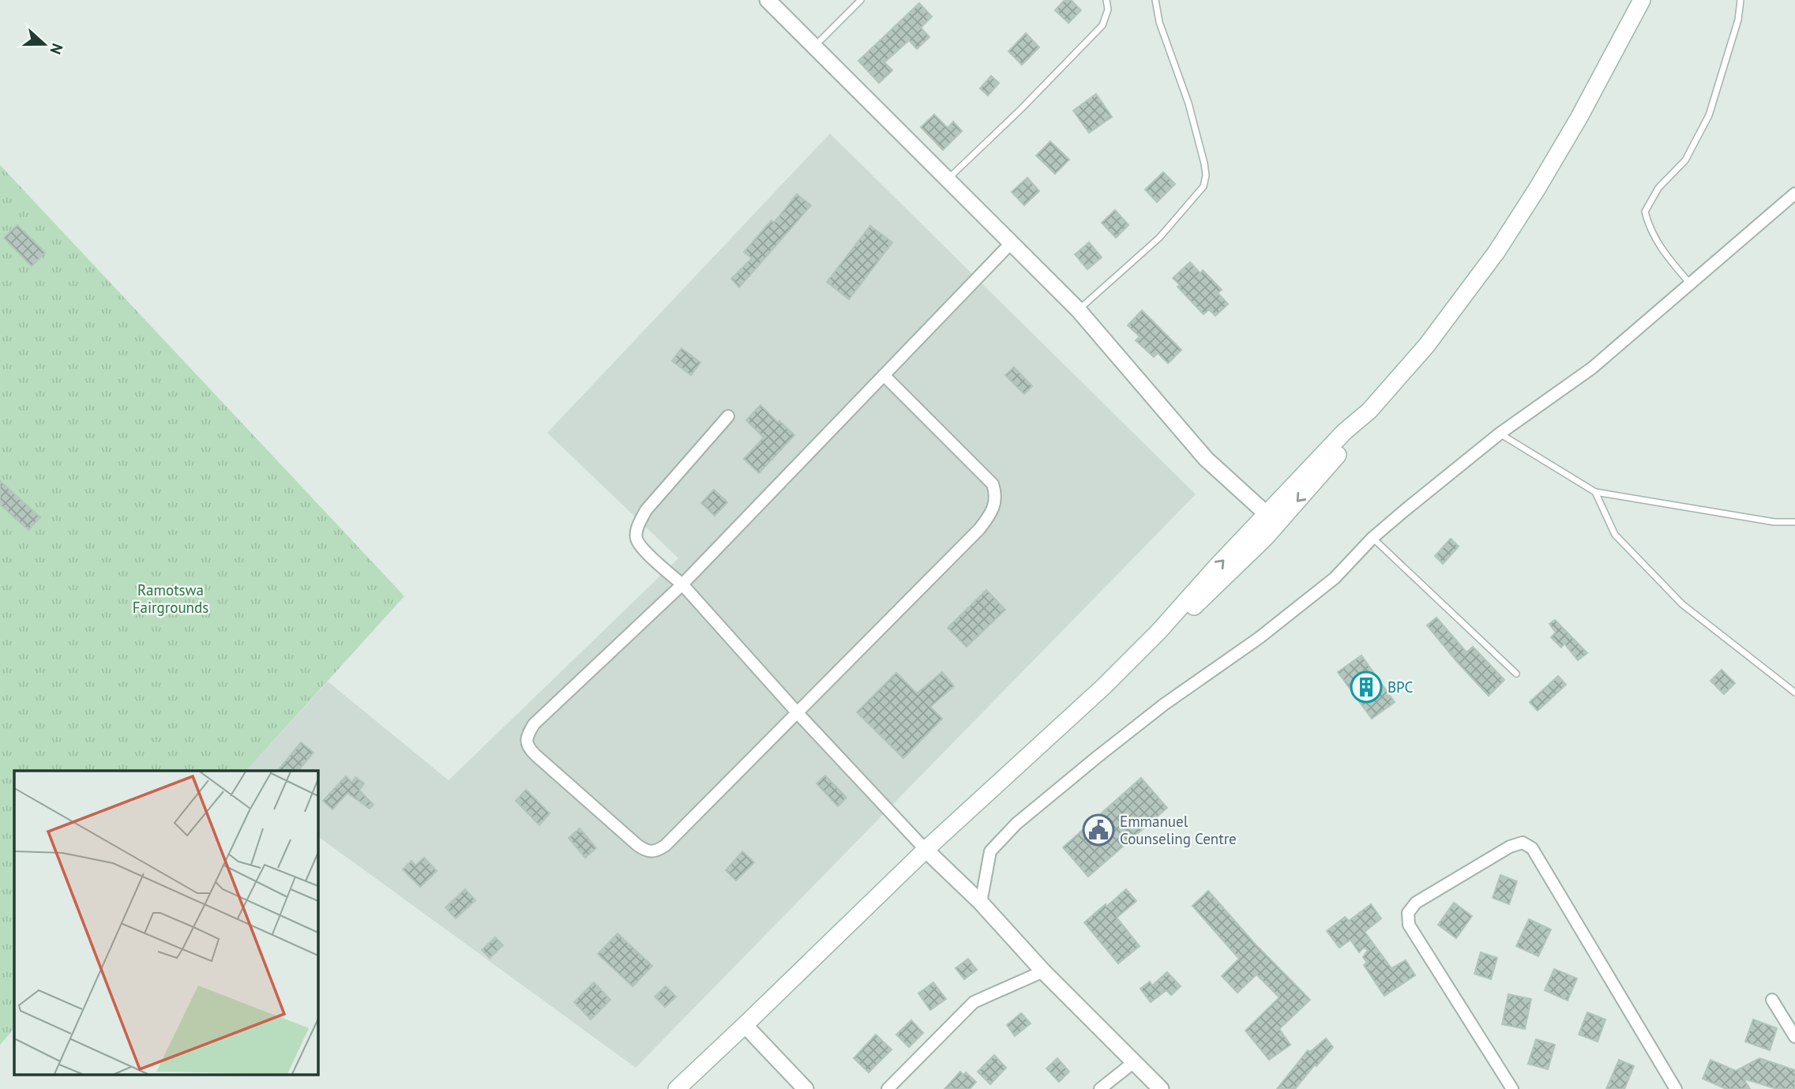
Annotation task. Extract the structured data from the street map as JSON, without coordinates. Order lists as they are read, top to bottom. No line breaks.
{"parks":["Ramotswa Fairgrounds"],"places":{"building":["BPC"],"public building":["Emmanuel Counseling Centre"]},"north":"right"}
